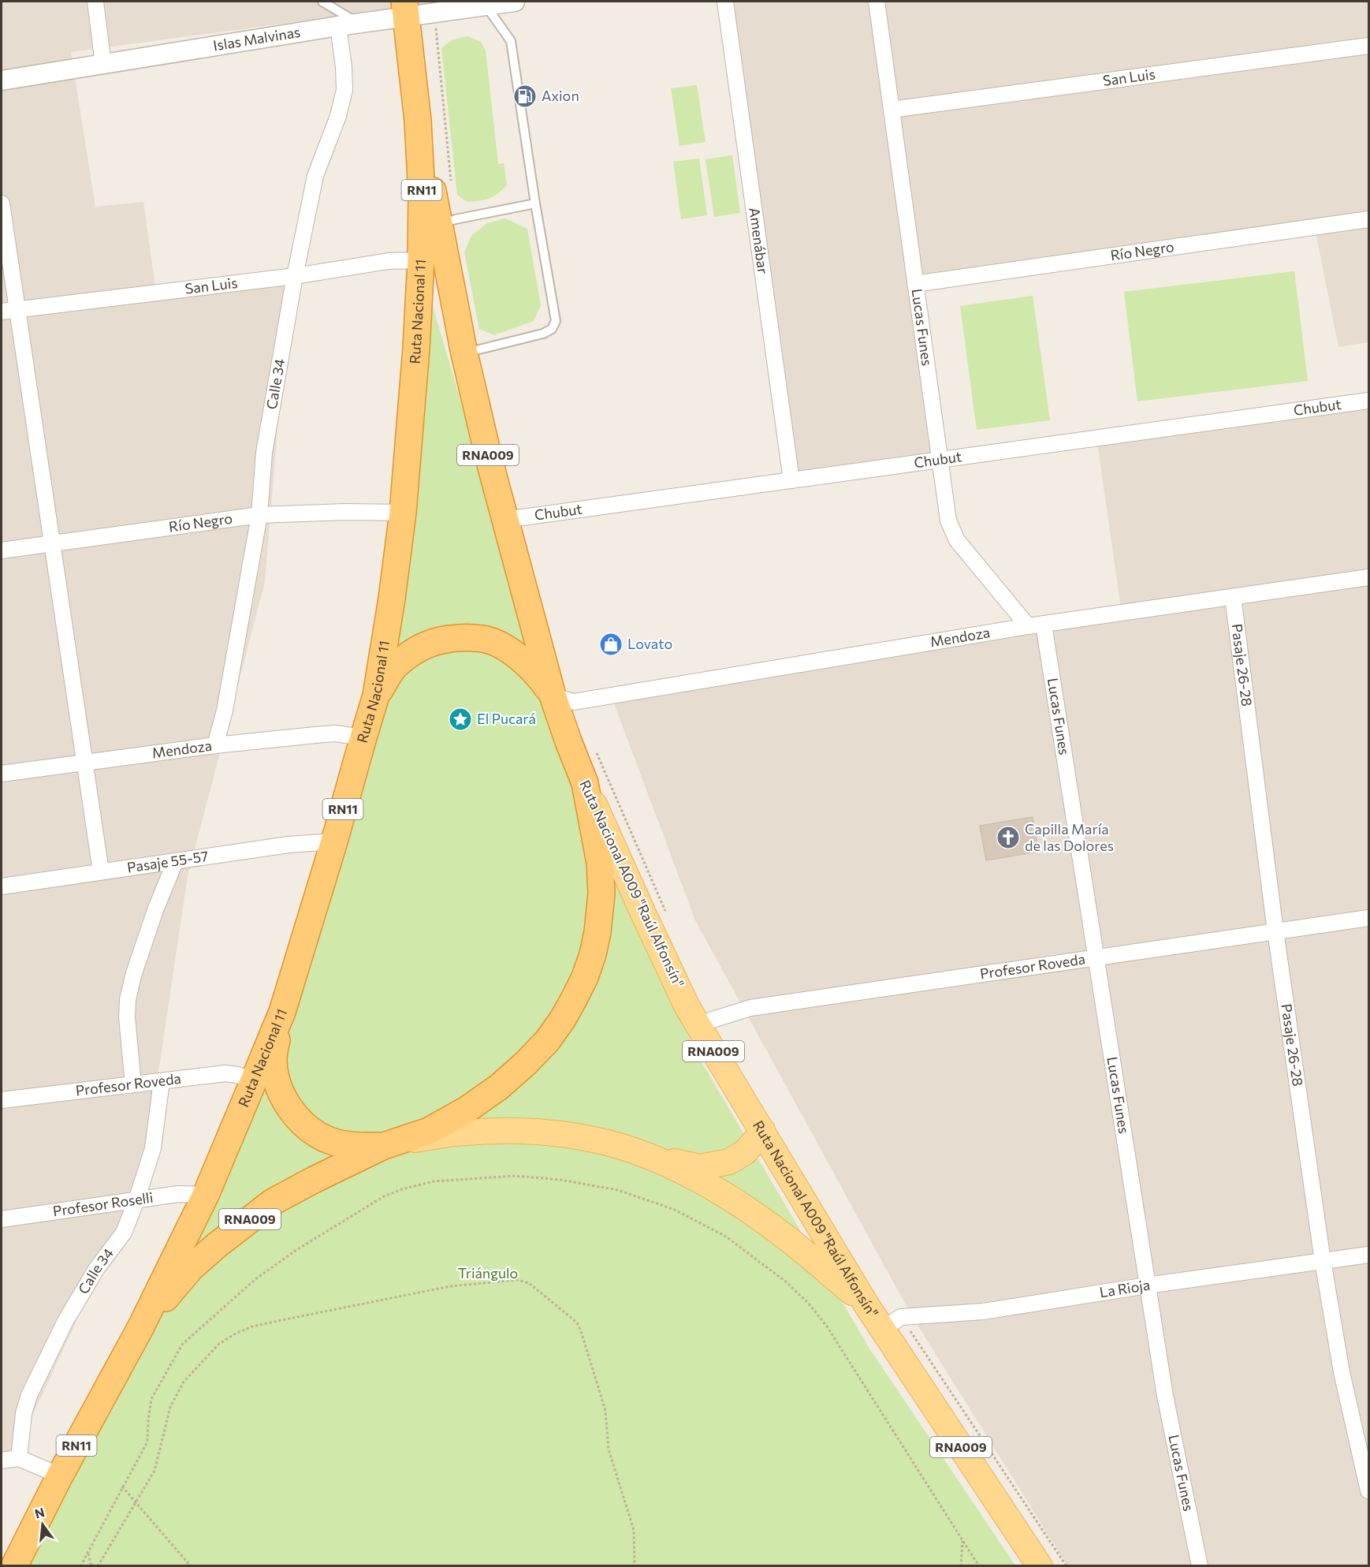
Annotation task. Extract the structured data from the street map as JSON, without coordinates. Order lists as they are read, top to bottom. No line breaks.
{"streets":{"highway":["RN11","Ruta Nacional 11","RNA009","Ruta Nacional A009 \"Raúl Alfonsín\""],"street":["Islas Malvinas","San Luis","Amenábar","Río Negro","Lucas Funes","Calle 34","Chubut","Mendoza","Pasaje 26-28","Pasaje 55-57","Profesor Roveda","Profesor Roselli","La Rioja"]},"crossings":[["Islas Malvinas","Ruta Nacional 11"],["Islas Malvinas","Calle 34"],["San Luis","Ruta Nacional 11"],["San Luis","Lucas Funes"],["San Luis","Calle 34"],["RN11","Ruta Nacional 11"],["RN11","RNA009"],["Amenábar","Chubut"],["Río Negro","Ruta Nacional 11"],["Río Negro","Lucas Funes"],["Río Negro","Calle 34"],["Ruta Nacional 11","RNA009"],["Ruta Nacional 11","Mendoza"],["Ruta Nacional 11","Pasaje 55-57"],["Ruta Nacional 11","Ruta Nacional A009 \"Raúl Alfonsín\""],["Ruta Nacional 11","Profesor Roveda"],["Ruta Nacional 11","Profesor Roselli"],["Lucas Funes","Chubut"],["Lucas Funes","Mendoza"],["Lucas Funes","Profesor Roveda"],["Lucas Funes","La Rioja"],["Calle 34","Mendoza"],["Calle 34","Profesor Roveda"],["Calle 34","Profesor Roselli"],["Chubut","Ruta Nacional A009 \"Raúl Alfonsín\""],["RNA009","Mendoza"],["RNA009","Ruta Nacional A009 \"Raúl Alfonsín\""],["Mendoza","Pasaje 26-28"],["Mendoza","Ruta Nacional A009 \"Raúl Alfonsín\""],["Pasaje 26-28","Profesor Roveda"],["Pasaje 26-28","La Rioja"],["Ruta Nacional A009 \"Raúl Alfonsín\"","Profesor Roveda"],["Ruta Nacional A009 \"Raúl Alfonsín\"","La Rioja"]],"parks":["Triángulo"],"places":{"fuel station":["Axion"],"shop":["Lovato"],"place":["El Pucará"],"church":["Capilla María de las Dolores"]},"north":"top"}
